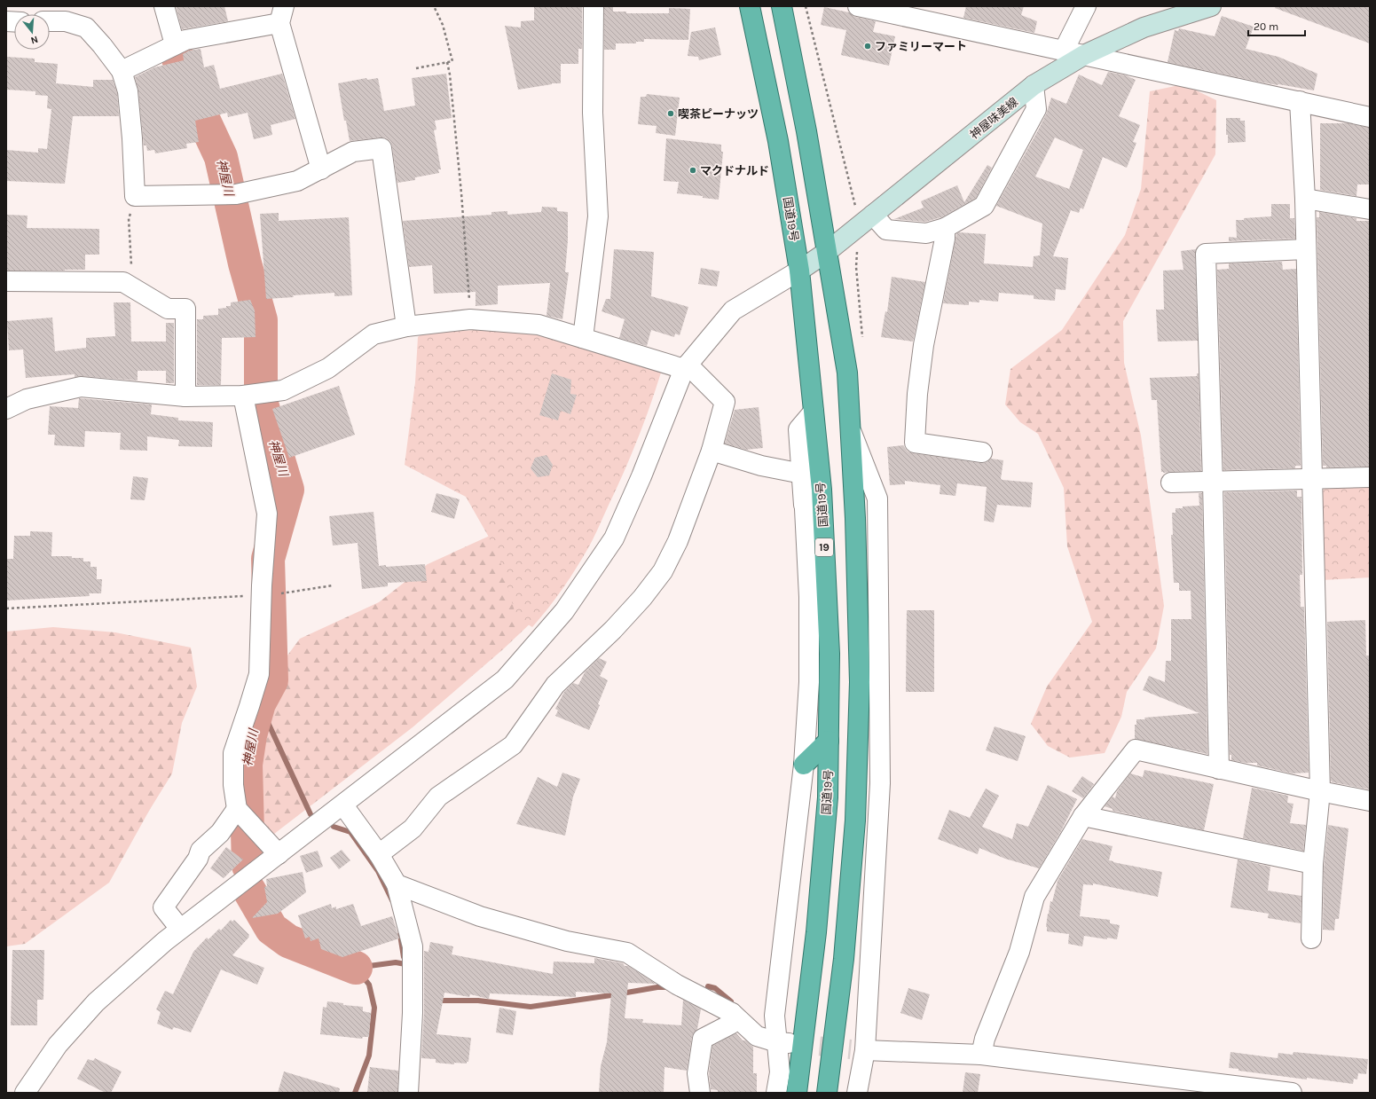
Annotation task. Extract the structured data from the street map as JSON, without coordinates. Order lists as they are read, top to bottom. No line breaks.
{"streets":{"highway":["国道19号","19"],"main road":["神屋味美線"]},"crossings":[["神屋味美線","国道19号"]],"water":["神屋川"],"places":["ファミリーマート","喫茶ピーナッツ","マクドナルド"],"scale_bar":"20 m","north":"bottom"}
